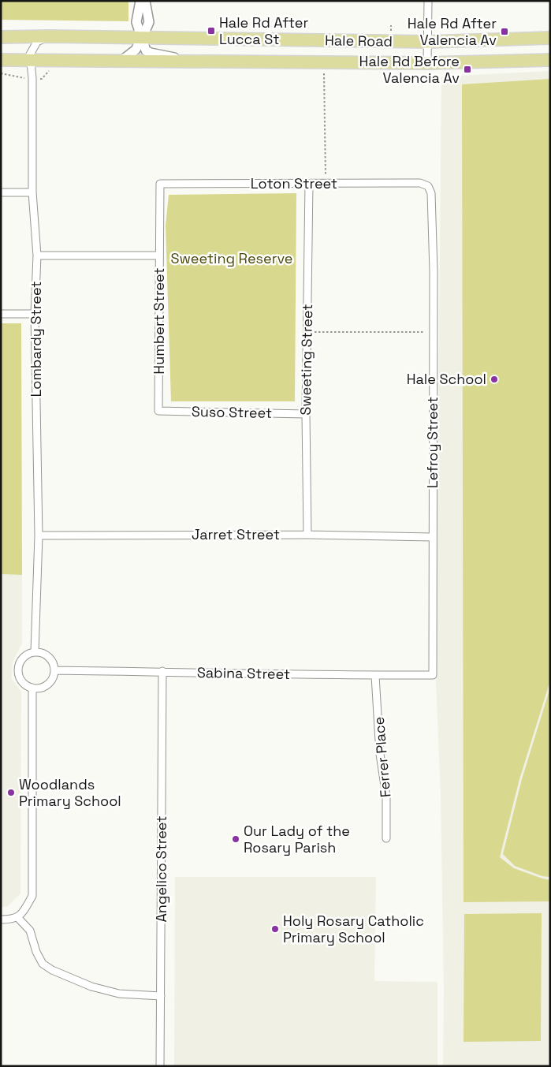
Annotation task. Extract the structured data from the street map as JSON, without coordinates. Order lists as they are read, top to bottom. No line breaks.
{"streets":{"main road":["Hale Road"],"street":["Loton Street","Humbert Street","Lombardy Street","Sweeting Street","Suso Street","Lefroy Street","Jarret Street","Sabina Street","Ferrer Place","Angelico Street"]},"crossings":[["Hale Road","Lombardy Street"],["Loton Street","Humbert Street"],["Loton Street","Sweeting Street"],["Loton Street","Lefroy Street"],["Humbert Street","Suso Street"],["Lombardy Street","Jarret Street"],["Lombardy Street","Sabina Street"],["Sweeting Street","Suso Street"],["Sweeting Street","Jarret Street"],["Lefroy Street","Jarret Street"],["Lefroy Street","Sabina Street"],["Sabina Street","Ferrer Place"],["Sabina Street","Angelico Street"]],"parks":["Sweeting Reserve"],"places":{"transit":["Hale Rd After Lucca St","Hale Rd After Valencia Av","Hale Rd Before Valencia Av"],"other":["Hale School","Woodlands Primary School","Our Lady of the Rosary Parish","Holy Rosary Catholic Primary School"]}}
